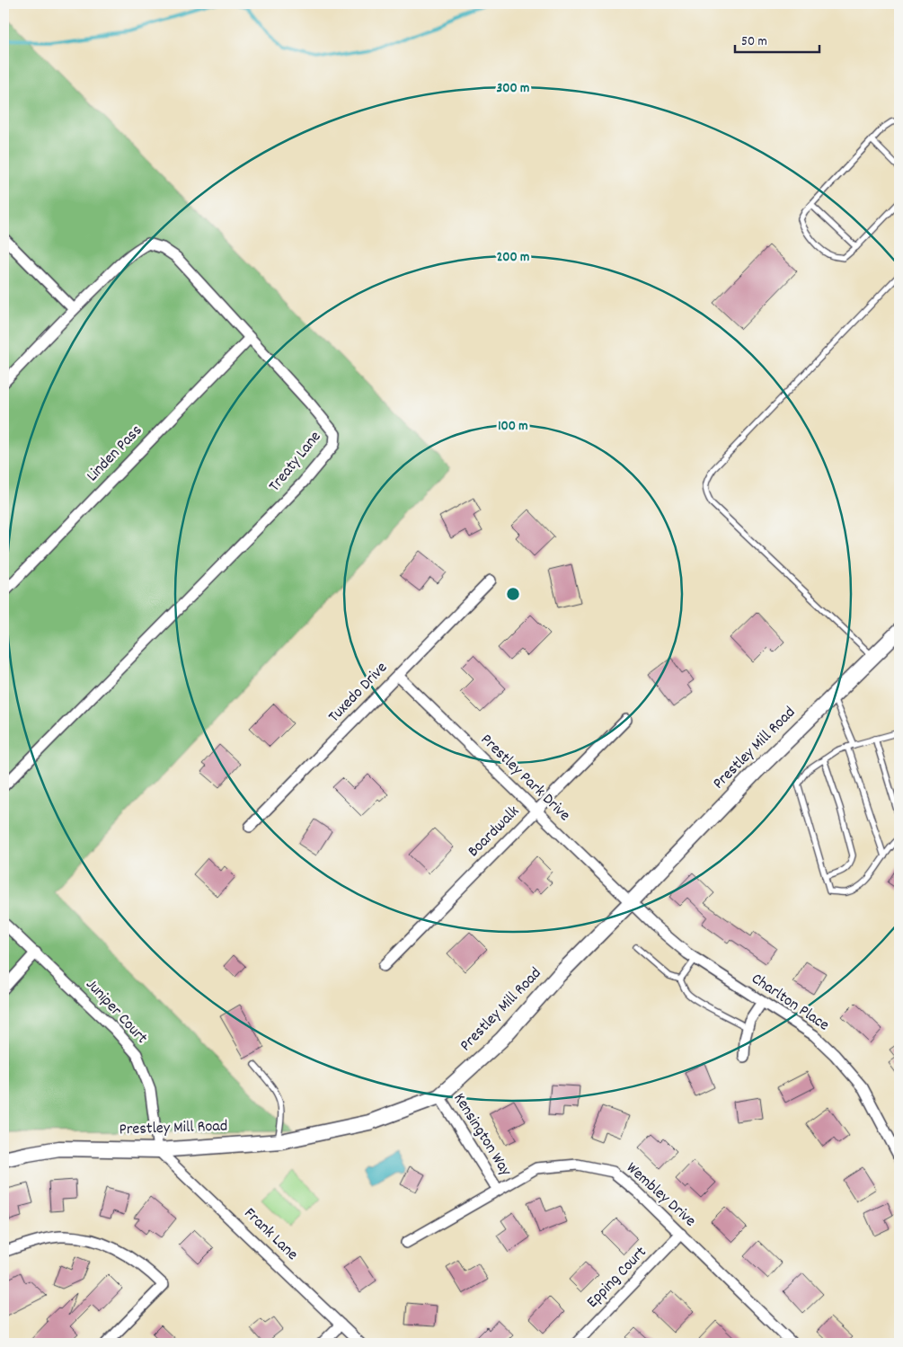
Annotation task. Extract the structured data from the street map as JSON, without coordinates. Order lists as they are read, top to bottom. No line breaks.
{"streets":{"street":["Linden Pass","Treaty Lane","Tuxedo Drive","Prestley Mill Road","Prestley Park Drive","Boardwalk","Charlton Place","Juniper Court","Kensington Way","Wembley Drive","Frank Lane","Epping Court"]},"crossings":[["Linden Pass","Treaty Lane"],["Tuxedo Drive","Prestley Park Drive"],["Prestley Mill Road","Prestley Park Drive"],["Prestley Mill Road","Charlton Place"],["Prestley Mill Road","Juniper Court"],["Prestley Mill Road","Kensington Way"],["Prestley Mill Road","Frank Lane"],["Prestley Park Drive","Boardwalk"],["Prestley Park Drive","Charlton Place"],["Juniper Court","Frank Lane"],["Kensington Way","Wembley Drive"],["Wembley Drive","Epping Court"]],"scale_bar":"50 m","rings":["300 m","200 m","100 m"]}
